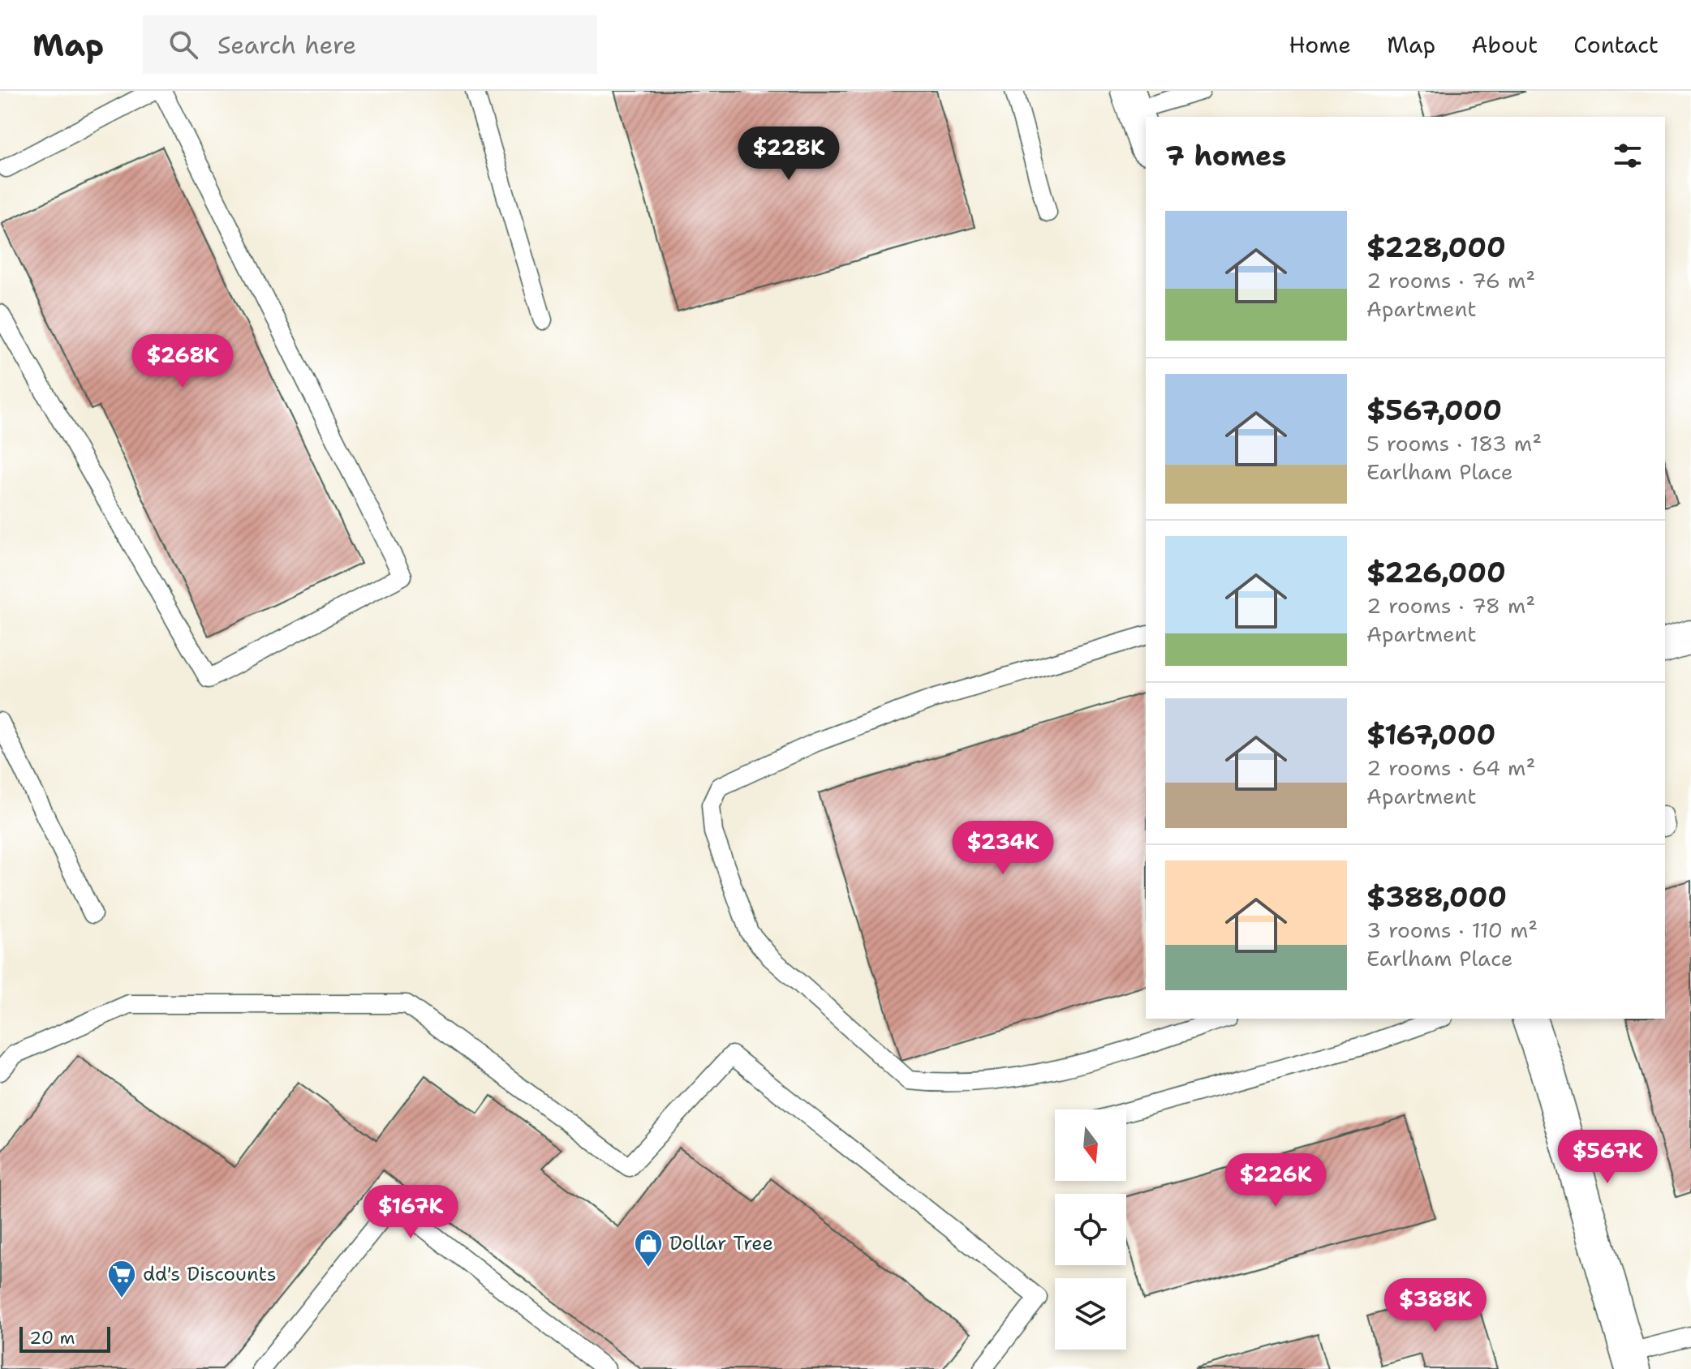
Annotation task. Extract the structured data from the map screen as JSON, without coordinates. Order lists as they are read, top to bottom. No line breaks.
{"places":{"shop":["Dollar Tree"],"supermarket":["dd's Discounts"]},"scale_bar":"20 m","north":"bottom","page":{"header":"Map","search":"Search here","nav":["Home","Map","About","Contact"],"heading":"7 homes","price":["$228K","$268K","$234K","$567K","$226K","$167K","$388K"],"list":[{"name":"$228,000","note":"2 rooms · 76 m² · Apartment"},{"name":"$567,000","note":"5 rooms · 183 m² · Earlham Place"},{"name":"$226,000","note":"2 rooms · 78 m² · Apartment"},{"name":"$167,000","note":"2 rooms · 64 m² · Apartment"},{"name":"$388,000","note":"3 rooms · 110 m² · Earlham Place"}],"scale":"20 m"}}
